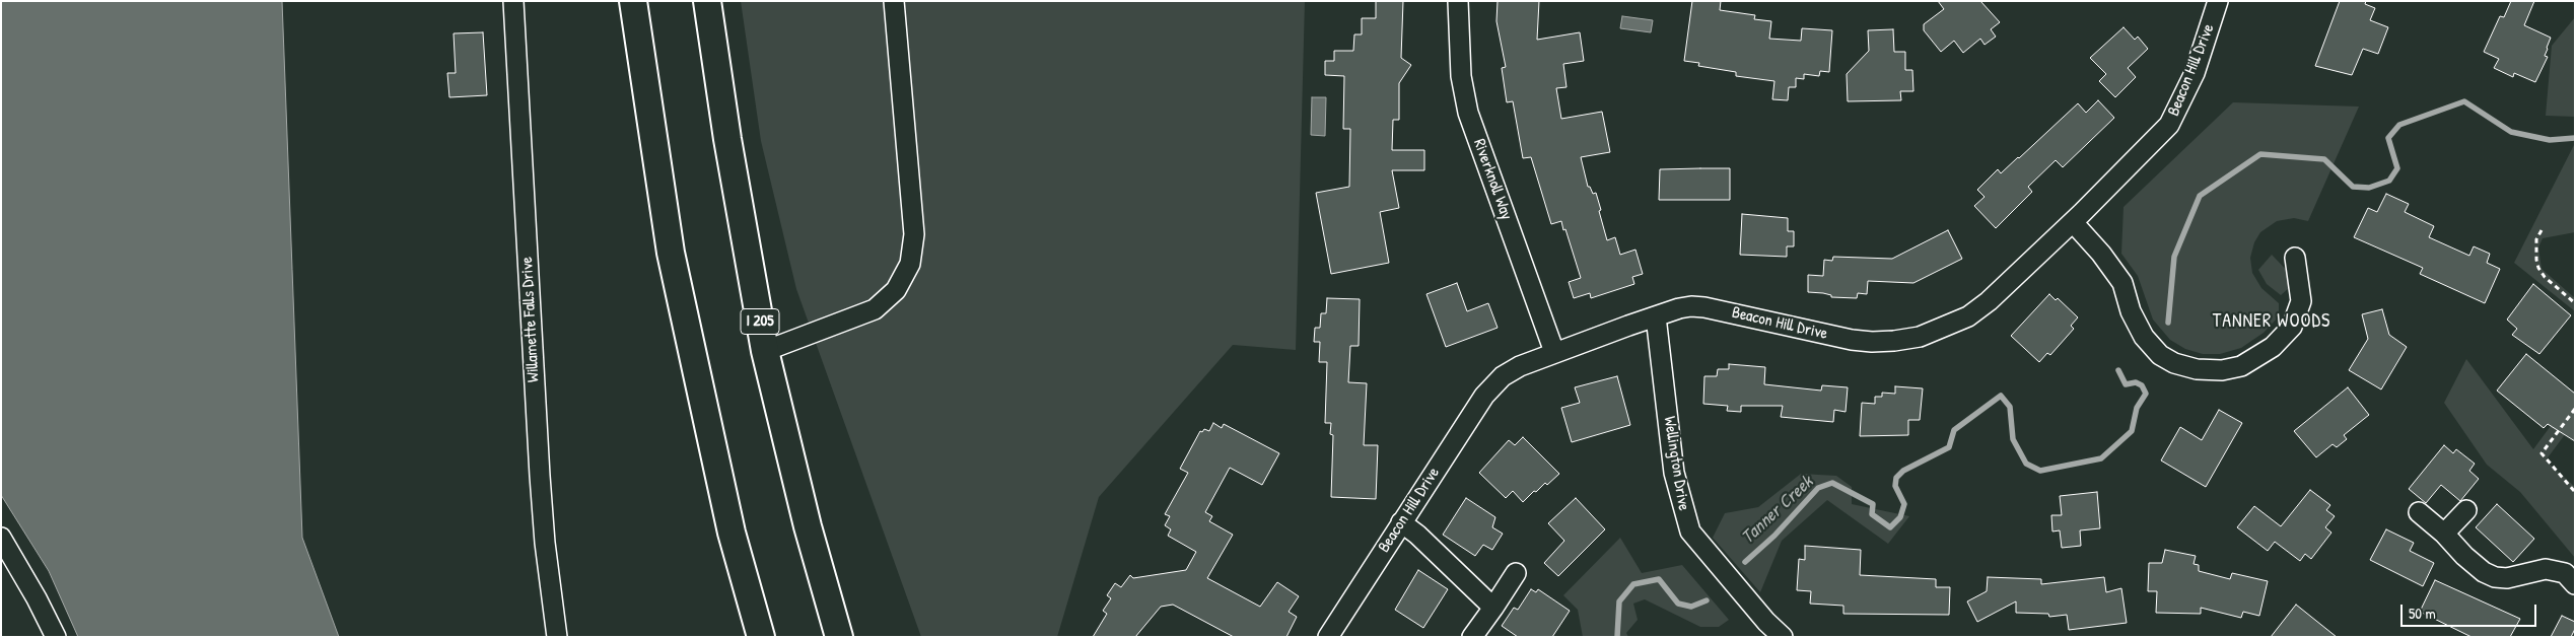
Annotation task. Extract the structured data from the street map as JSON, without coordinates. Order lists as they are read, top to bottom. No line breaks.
{"streets":{"highway":["I 205"],"street":["Beacon Hill Drive","Riverknoll Way","Willamette Falls Drive","Wellington Drive"]},"crossings":[["Beacon Hill Drive","Riverknoll Way"],["Beacon Hill Drive","Wellington Drive"]],"districts":["TANNER WOODS"],"water":["Tanner Creek"],"scale_bar":"50 m"}
